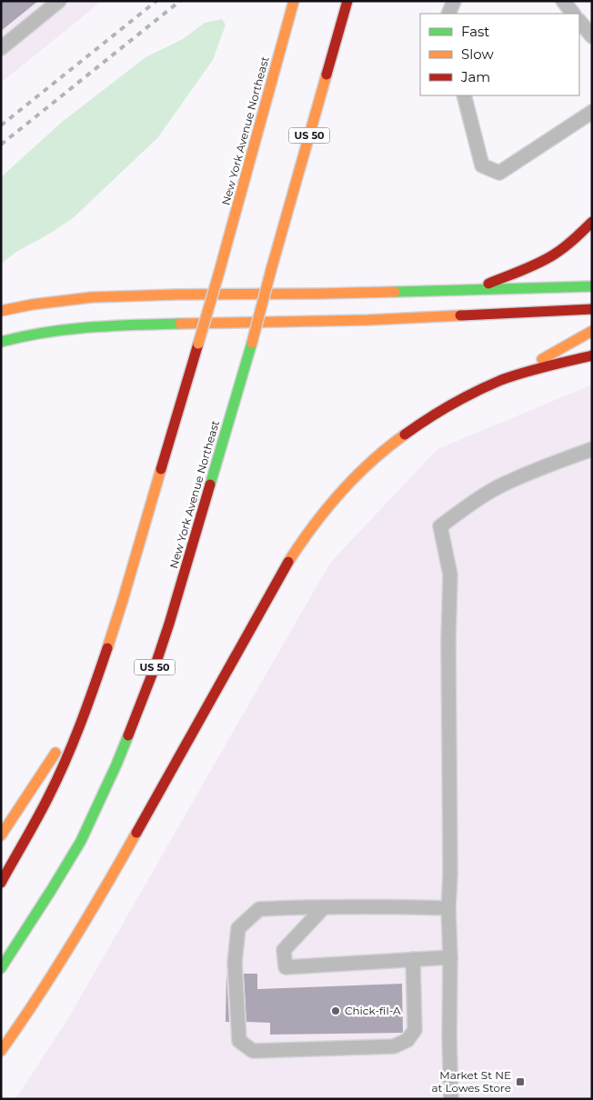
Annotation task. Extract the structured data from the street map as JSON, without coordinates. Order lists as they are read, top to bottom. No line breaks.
{"streets":{"highway":["New York Avenue Northeast","US 50"]},"places":{"other":["Chick-fil-A"],"transit":["Market St NE at Lowes Store"]},"legend":["Fast","Slow","Jam"]}
